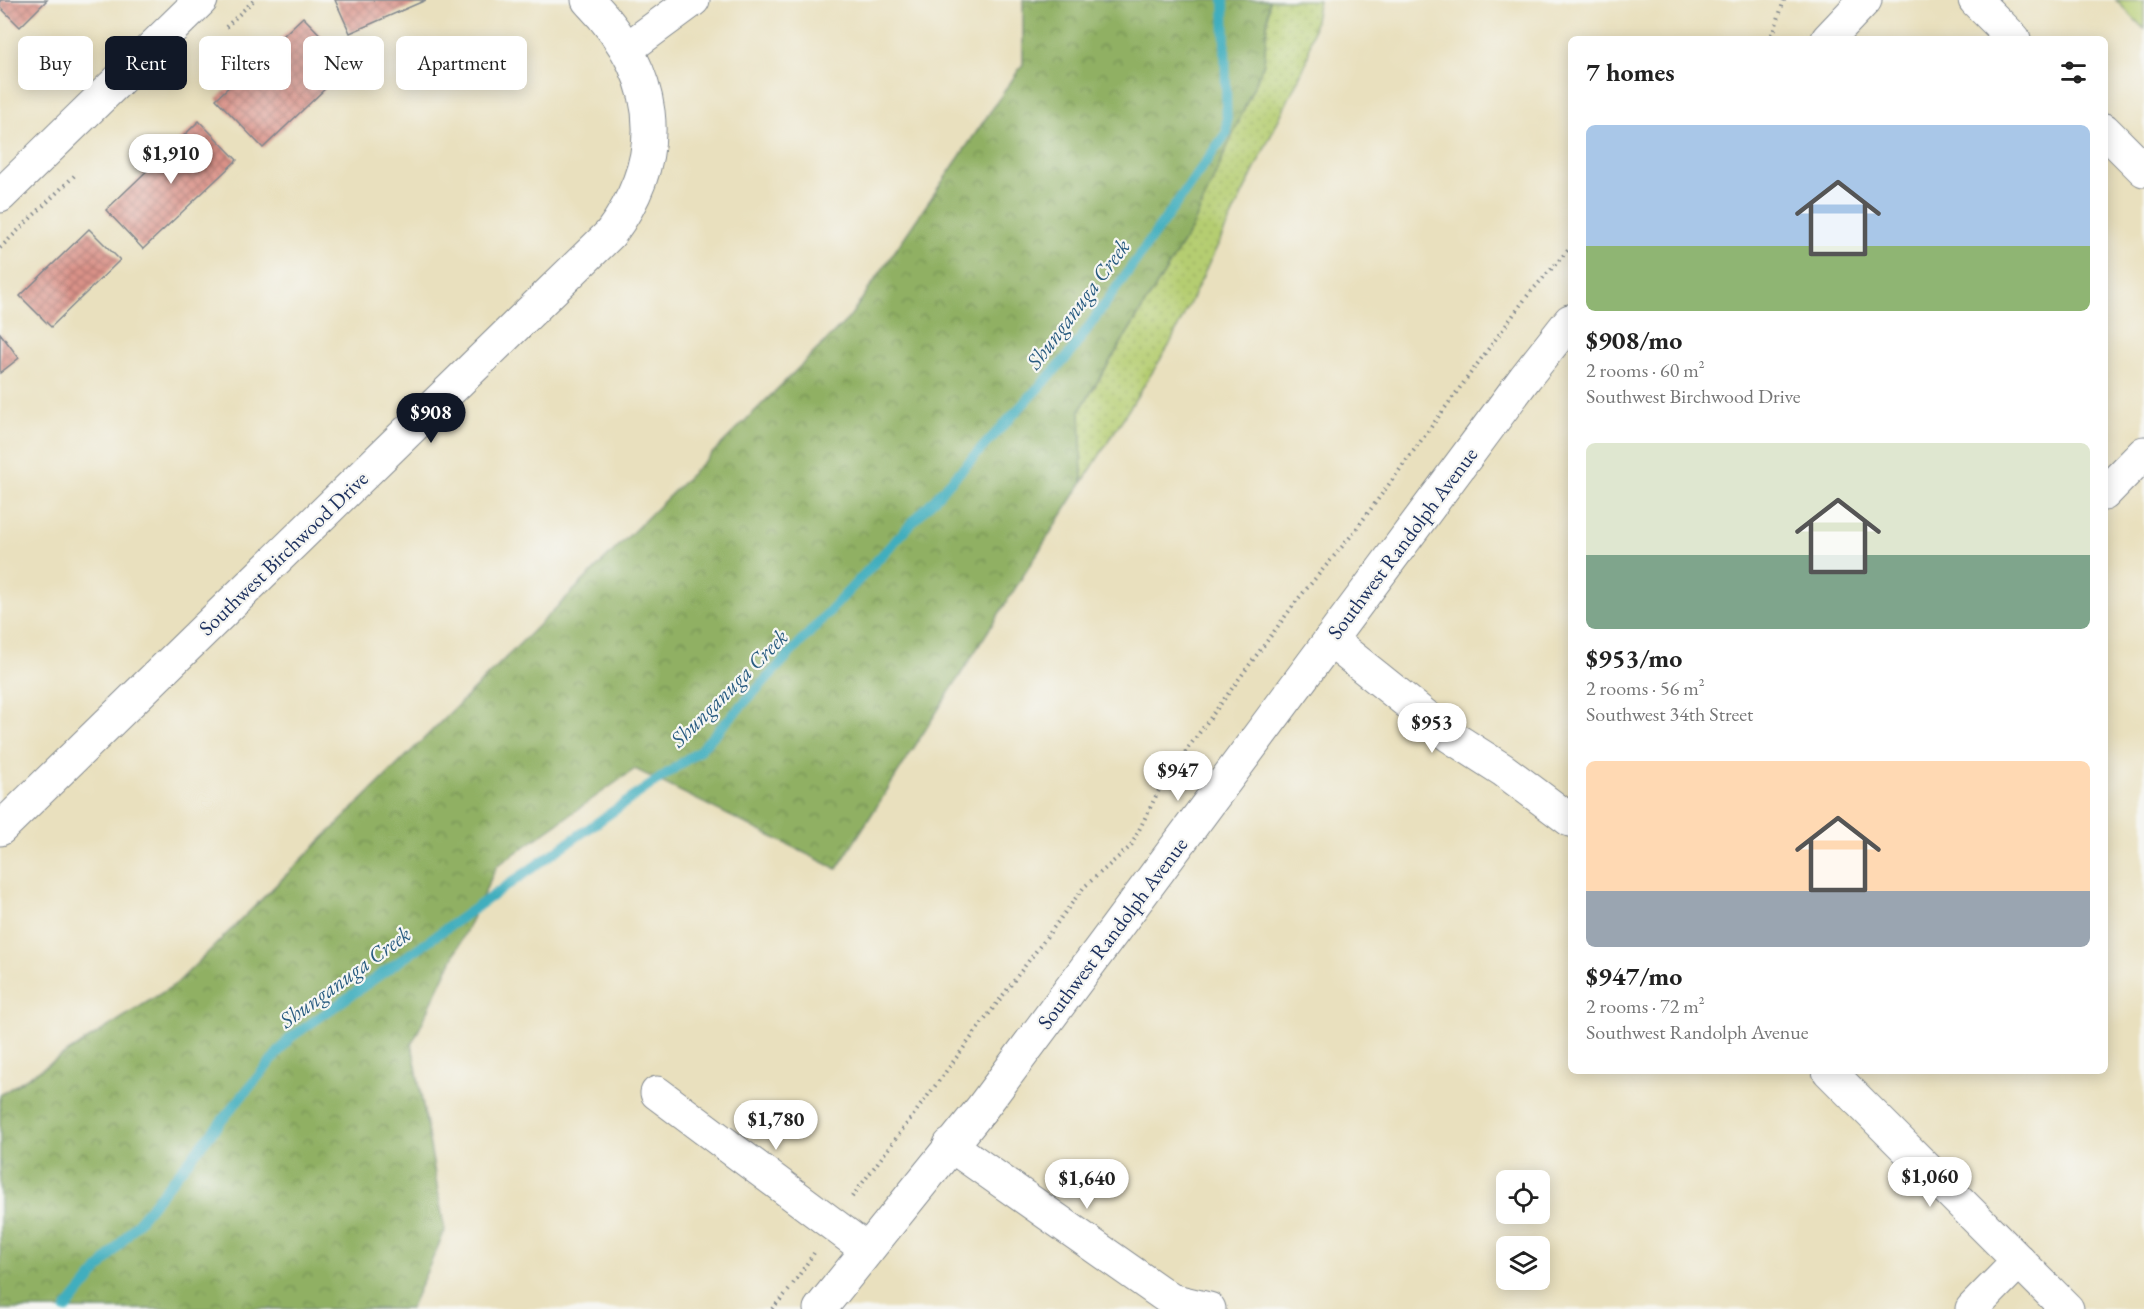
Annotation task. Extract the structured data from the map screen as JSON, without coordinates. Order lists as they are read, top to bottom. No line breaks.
{"streets":{"street":["Southwest Randolph Avenue","Southwest Birchwood Drive"]},"water":["Shunganuga Creek"],"page":{"chip":["Buy","Rent","Filters","New","Apartment"],"heading":"7 homes","list":[{"name":"$908/mo","note":"2 rooms · 60 m² · Southwest Birchwood Drive"},{"name":"$953/mo","note":"2 rooms · 56 m² · Southwest 34th Street"},{"name":"$947/mo","note":"2 rooms · 72 m² · Southwest Randolph Avenue"}],"price":["$1,910","$908","$953","$947","$1,780","$1,060","$1,640"]}}
